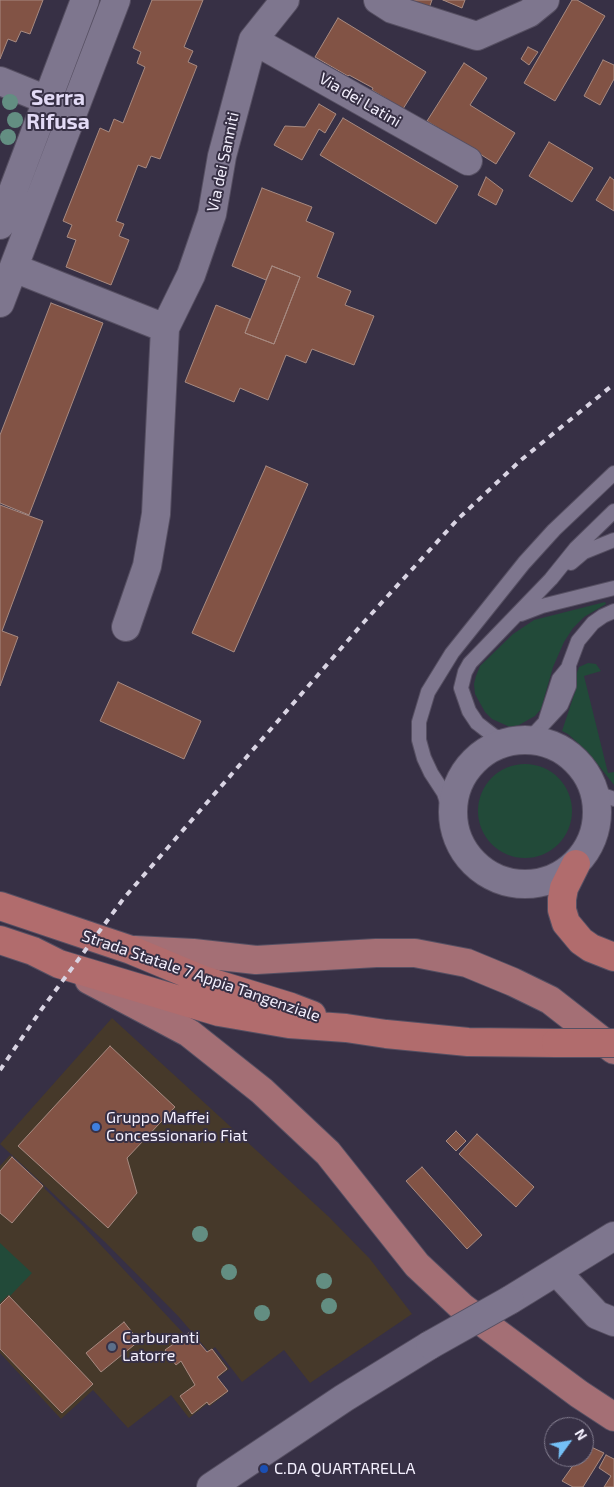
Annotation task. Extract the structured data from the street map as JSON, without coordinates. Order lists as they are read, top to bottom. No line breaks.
{"streets":{"highway":["Strada Statale 7 Appia Tangenziale"],"street":["Via dei Latini","Via dei Sanniti"]},"crossings":[["Via dei Latini","Via dei Sanniti"]],"districts":["Serra Rifusa"],"places":["Gruppo Maffei Concessionario Fiat","Carburanti Latorre","C.DA QUARTARELLA"],"north":"top right"}
